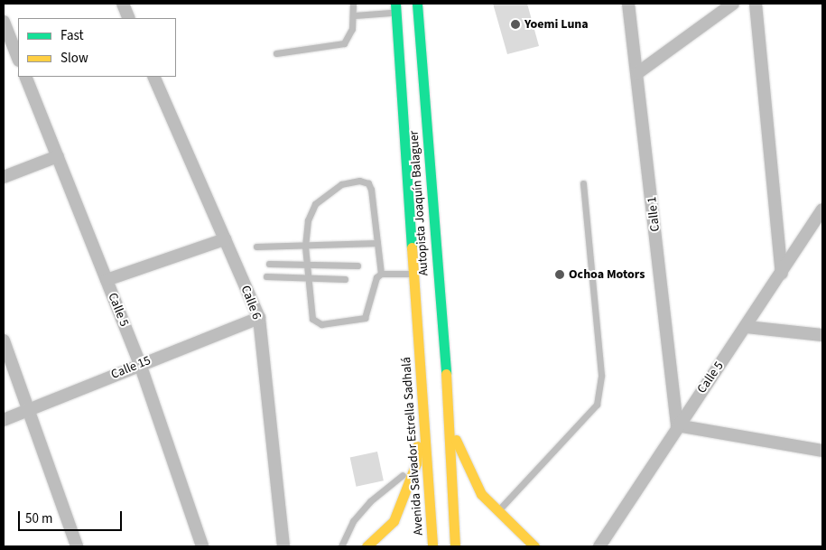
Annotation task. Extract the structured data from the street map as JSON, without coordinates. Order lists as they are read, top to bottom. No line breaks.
{"streets":{"highway":["Autopista Joaquín Balaguer","Avenida Salvador Estrella Sadhalá"],"street":["Calle 1","Calle 6","Calle 5","Calle 15"]},"crossings":[["Autopista Joaquín Balaguer","Avenida Salvador Estrella Sadhalá"],["Calle 1","Calle 5"],["Calle 6","Calle 15"],["Calle 5","Calle 15"]],"places":["Yoemi Luna","Ochoa Motors"],"legend":["Fast","Slow"],"scale_bar":"50 m"}
